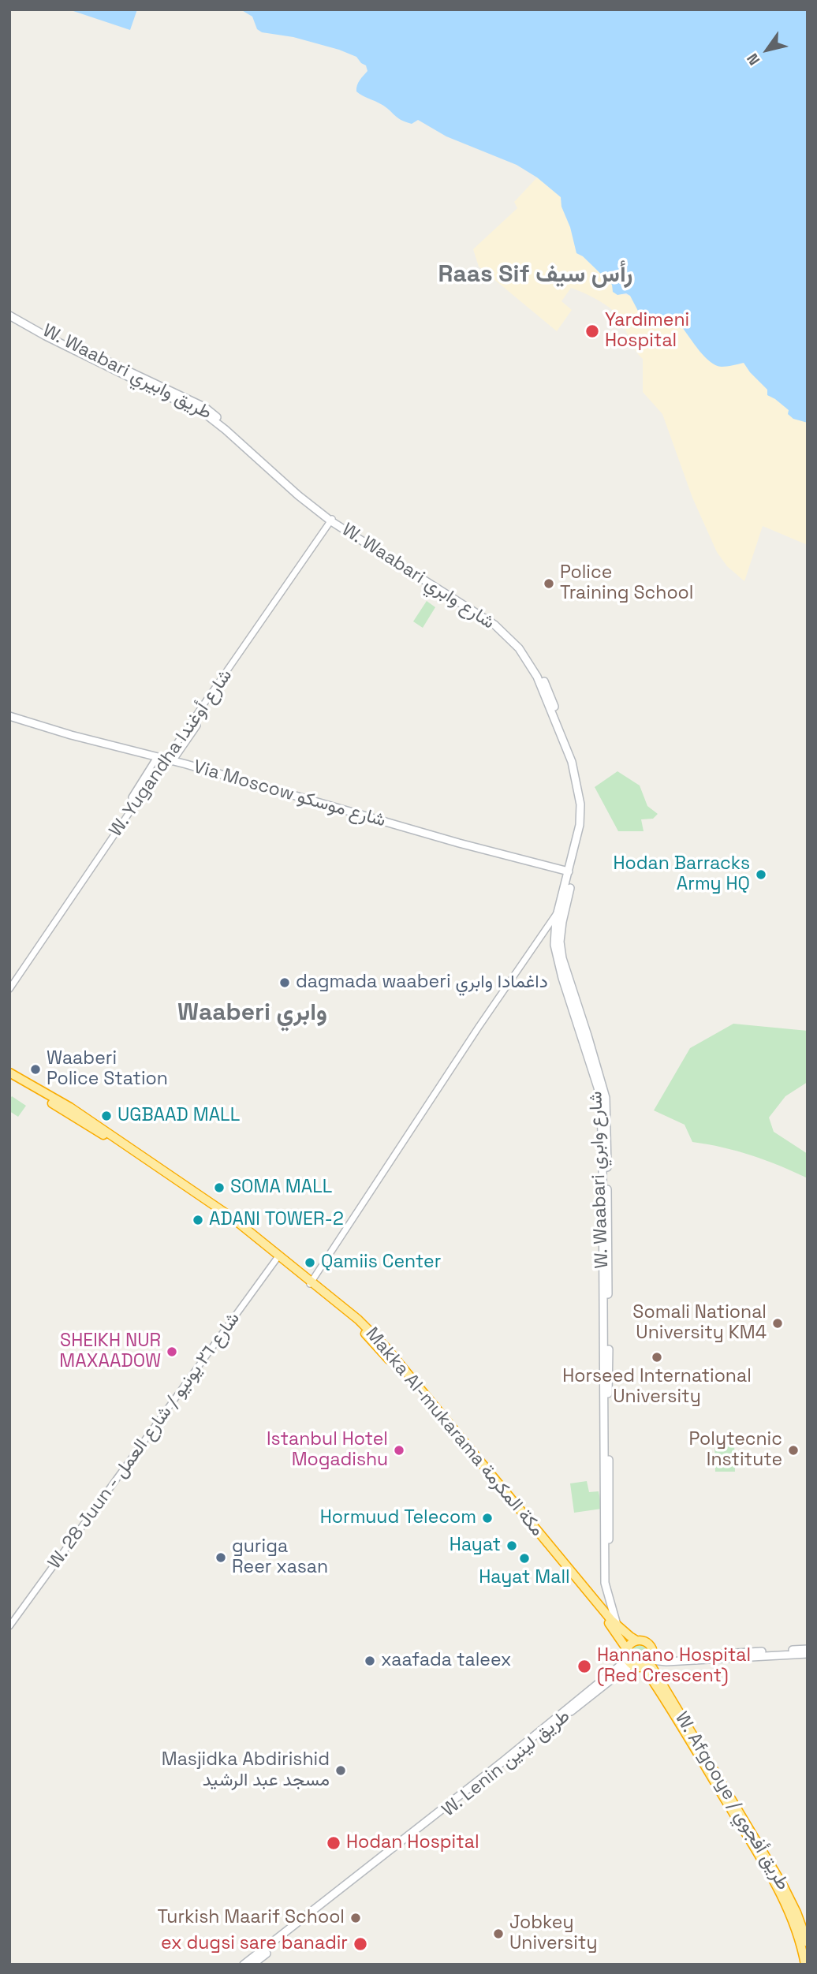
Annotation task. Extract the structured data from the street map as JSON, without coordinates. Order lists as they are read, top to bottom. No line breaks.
{"streets":{"highway":["Makka Al-mukarama مكة المكرمة","W. Afgooye / طريق أفجوي"],"main road":["W. Waabari طريق وابيري","W. Waabari شارع وابري","Via Moscow شارع موسكو","W. Lenin طريق لينين"],"street":["W. Yugandha شارع أوغندا","W. 28 Juun - شارع ٢٦ يونيو / شارع العمل"]},"crossings":[["W. Waabari طريق وابيري","W. Waabari شارع وابري"],["W. Waabari طريق وابيري","W. Yugandha شارع أوغندا"],["W. Waabari شارع وابري","W. Yugandha شارع أوغندا"],["W. Waabari شارع وابري","Via Moscow شارع موسكو"],["W. Waabari شارع وابري","Makka Al-mukarama مكة المكرمة"],["W. Waabari شارع وابري","W. Afgooye / طريق أفجوي"],["Makka Al-mukarama مكة المكرمة","W. 28 Juun - شارع ٢٦ يونيو / شارع العمل"],["Makka Al-mukarama مكة المكرمة","W. Afgooye / طريق أفجوي"]],"districts":["Raas Sif رأس سيف","Waaberi وابري"],"places":["Yardimeni Hospital","Police Training School","Hodan Barracks Army HQ","dagmada waaberi داغمادا وابري","Waaberi Police Station","UGBAAD MALL","SOMA MALL","ADANI TOWER-2","Qamiis Center","Somali National University KM4","SHEIKH NUR MAXAADOW","Horseed International University","Istanbul Hotel Mogadishu","Polytecnic Institute","Hormuud Telecom","Hayat","guriga Reer xasan","Hayat Mall","xaafada taleex","Hannano Hospital (Red Crescent)","Masjidka Abdirishid مسجد عبد الرشيد","Hodan Hospital","Turkish Maarif School","Jobkey University","ex dugsi sare banadir"],"north":"bottom left"}
